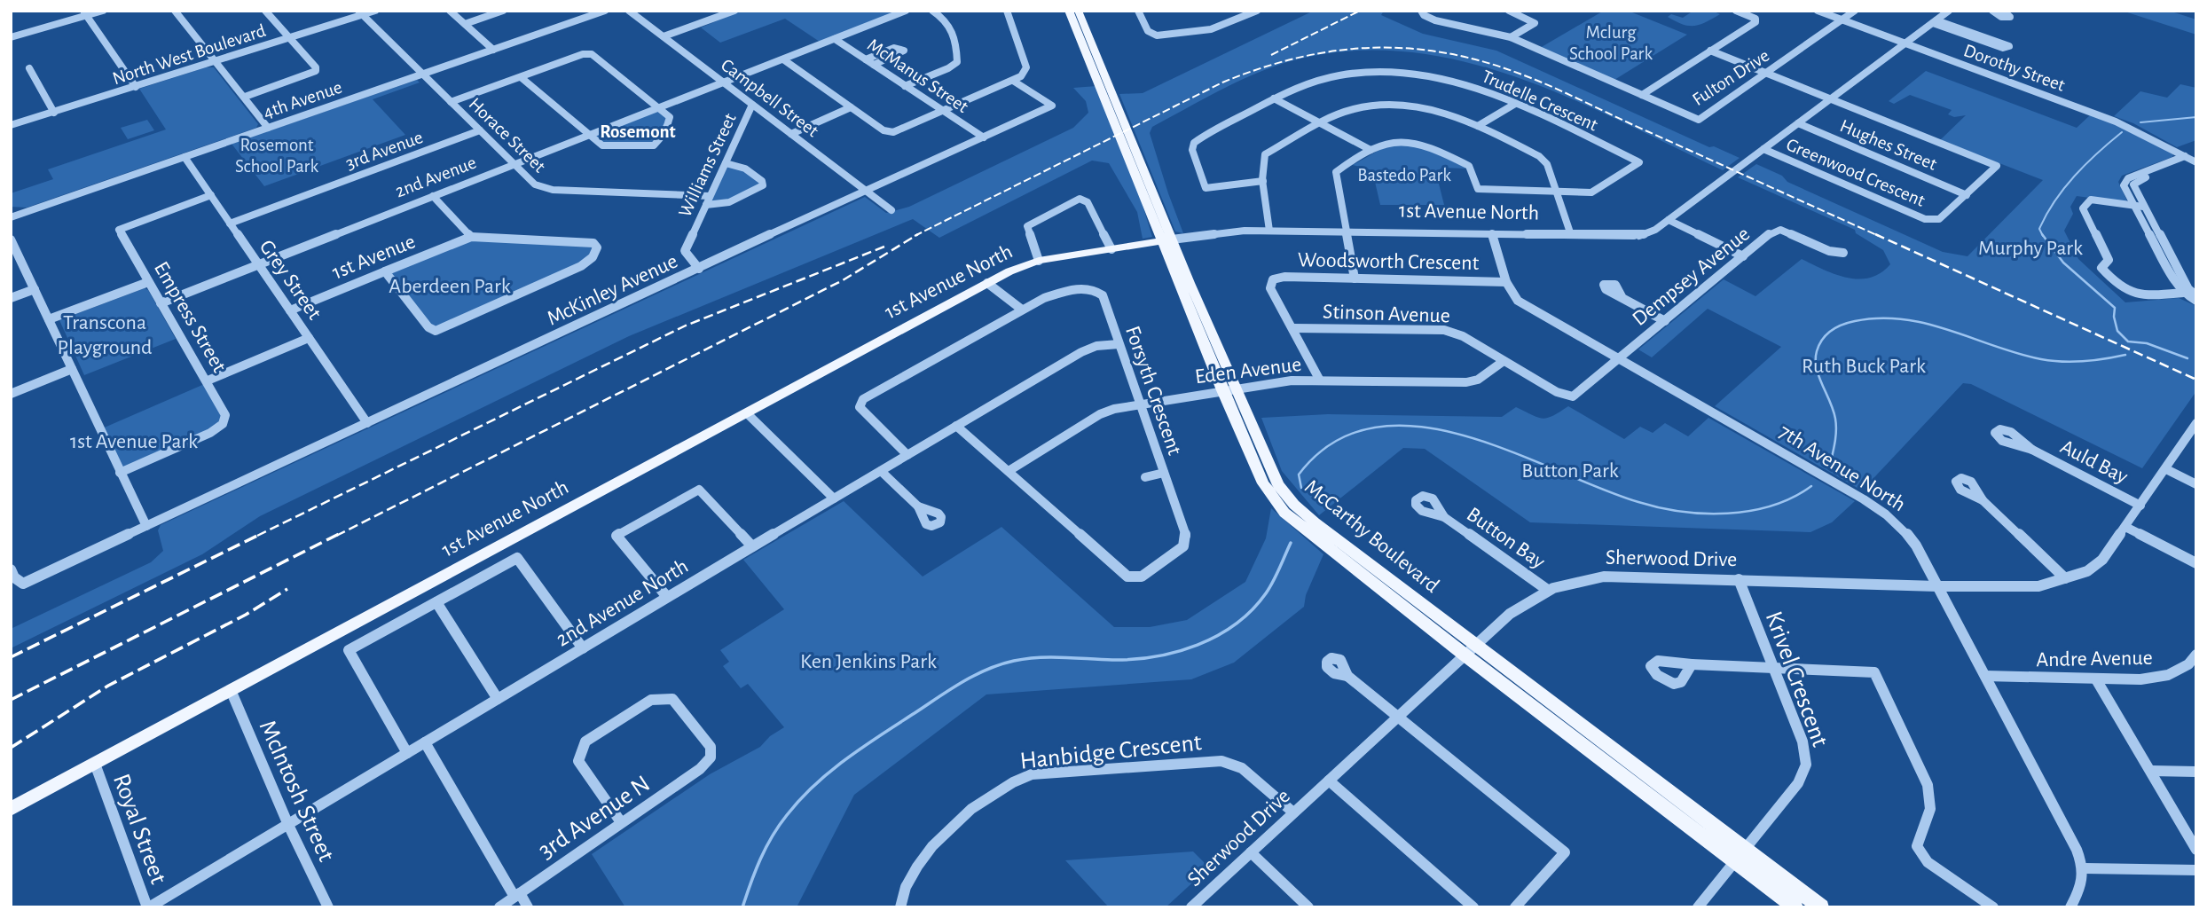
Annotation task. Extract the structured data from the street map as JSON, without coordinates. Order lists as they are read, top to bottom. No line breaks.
{"streets":{"main road":["1st Avenue North","McCarthy Boulevard"],"street":["North West Boulevard","Dorothy Street","McManus Street","Fulton Drive","Campbell Street","4th Avenue","Trudelle Crescent","Horace Street","Hughes Street","3rd Avenue","Williams Street","Greenwood Crescent","2nd Avenue","1st Avenue","Woodsworth Crescent","Dempsey Avenue","Grey Street","McKinley Avenue","Stinson Avenue","Empress Street","Eden Avenue","Forsyth Crescent","Auld Bay","7th Avenue North","Button Bay","Sherwood Drive","2nd Avenue North","Andre Avenue","Krivel Crescent","Hanbidge Crescent","McIntosh Street","3rd Avenue N","Royal Street"]},"crossings":[["North West Boulevard","Horace Street"],["Dorothy Street","Fulton Drive"],["Dorothy Street","1st Avenue North"],["McManus Street","2nd Avenue"],["McManus Street","McKinley Avenue"],["Campbell Street","Williams Street"],["Campbell Street","2nd Avenue"],["Campbell Street","McKinley Avenue"],["4th Avenue","Horace Street"],["4th Avenue","Grey Street"],["Horace Street","3rd Avenue"],["Horace Street","Williams Street"],["Horace Street","2nd Avenue"],["Hughes Street","Greenwood Crescent"],["Hughes Street","1st Avenue North"],["3rd Avenue","Grey Street"],["Williams Street","McKinley Avenue"],["Greenwood Crescent","1st Avenue North"],["2nd Avenue","Grey Street"],["2nd Avenue","Empress Street"],["1st Avenue North","7th Avenue North"],["1st Avenue North","McCarthy Boulevard"],["1st Avenue North","McIntosh Street"],["1st Avenue North","Royal Street"],["1st Avenue","Grey Street"],["Woodsworth Crescent","Stinson Avenue"],["Woodsworth Crescent","Eden Avenue"],["Woodsworth Crescent","7th Avenue North"],["Dempsey Avenue","Stinson Avenue"],["Dempsey Avenue","7th Avenue North"],["Grey Street","McKinley Avenue"],["Grey Street","Empress Street"],["Stinson Avenue","Eden Avenue"],["Eden Avenue","Forsyth Crescent"],["Eden Avenue","McCarthy Boulevard"],["Forsyth Crescent","2nd Avenue North"],["Auld Bay","Sherwood Drive"],["7th Avenue North","Sherwood Drive"],["7th Avenue North","Andre Avenue"],["McCarthy Boulevard","Sherwood Drive"],["McCarthy Boulevard","Krivel Crescent"],["Button Bay","Sherwood Drive"],["Sherwood Drive","Krivel Crescent"],["Sherwood Drive","Hanbidge Crescent"],["2nd Avenue North","McIntosh Street"],["2nd Avenue North","Royal Street"]],"districts":["Rosemont"],"parks":["Mclurg School Park","Rosemont School Park","Bastedo Park","Murphy Park","Aberdeen Park","Transcona Playground","Ruth Buck Park","1st Avenue Park","Button Park","Ken Jenkins Park"]}
